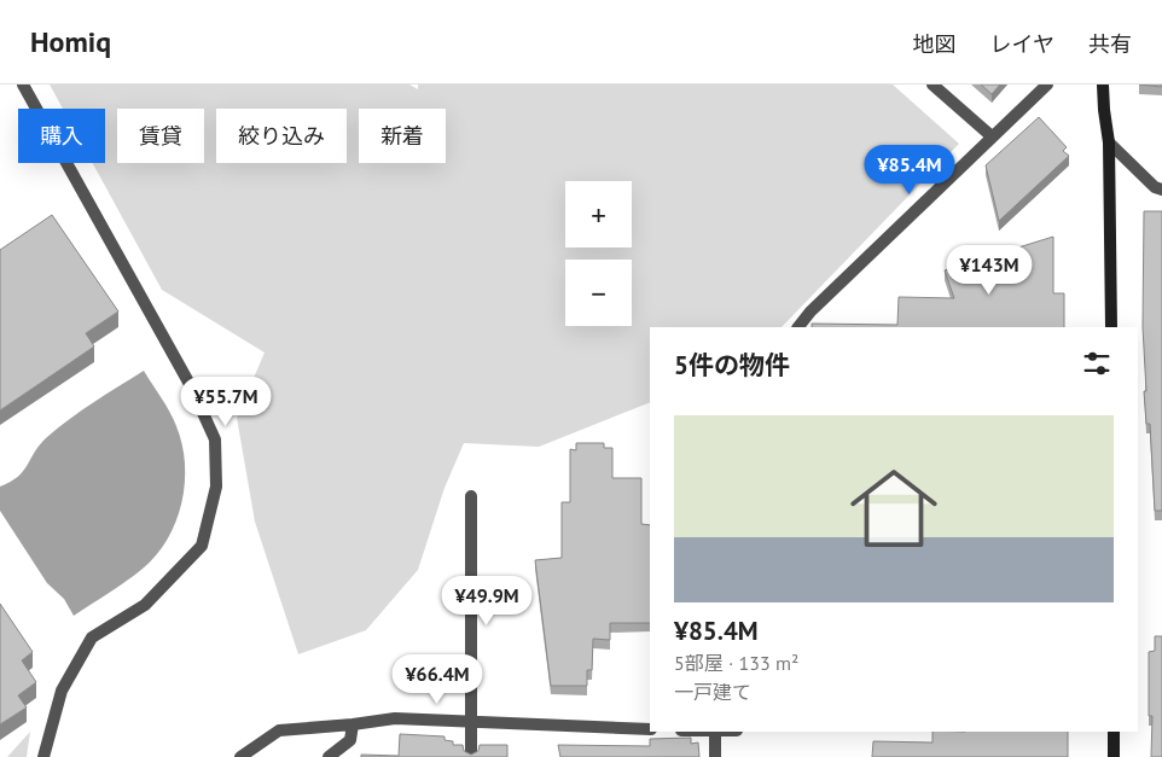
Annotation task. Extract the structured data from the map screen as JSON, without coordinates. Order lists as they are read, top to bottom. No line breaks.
{"page":{"header":"Homiq","nav":["地図","レイヤ","共有"],"chip":["購入","賃貸","絞り込み","新着"],"price":["¥85.4M","¥143M","¥55.7M","¥49.9M","¥66.4M"],"map_buttons":["+","−"],"heading":"5件の物件","list":[{"name":"¥85.4M","note":"5部屋 · 133 m² · 一戸建て"}]}}
